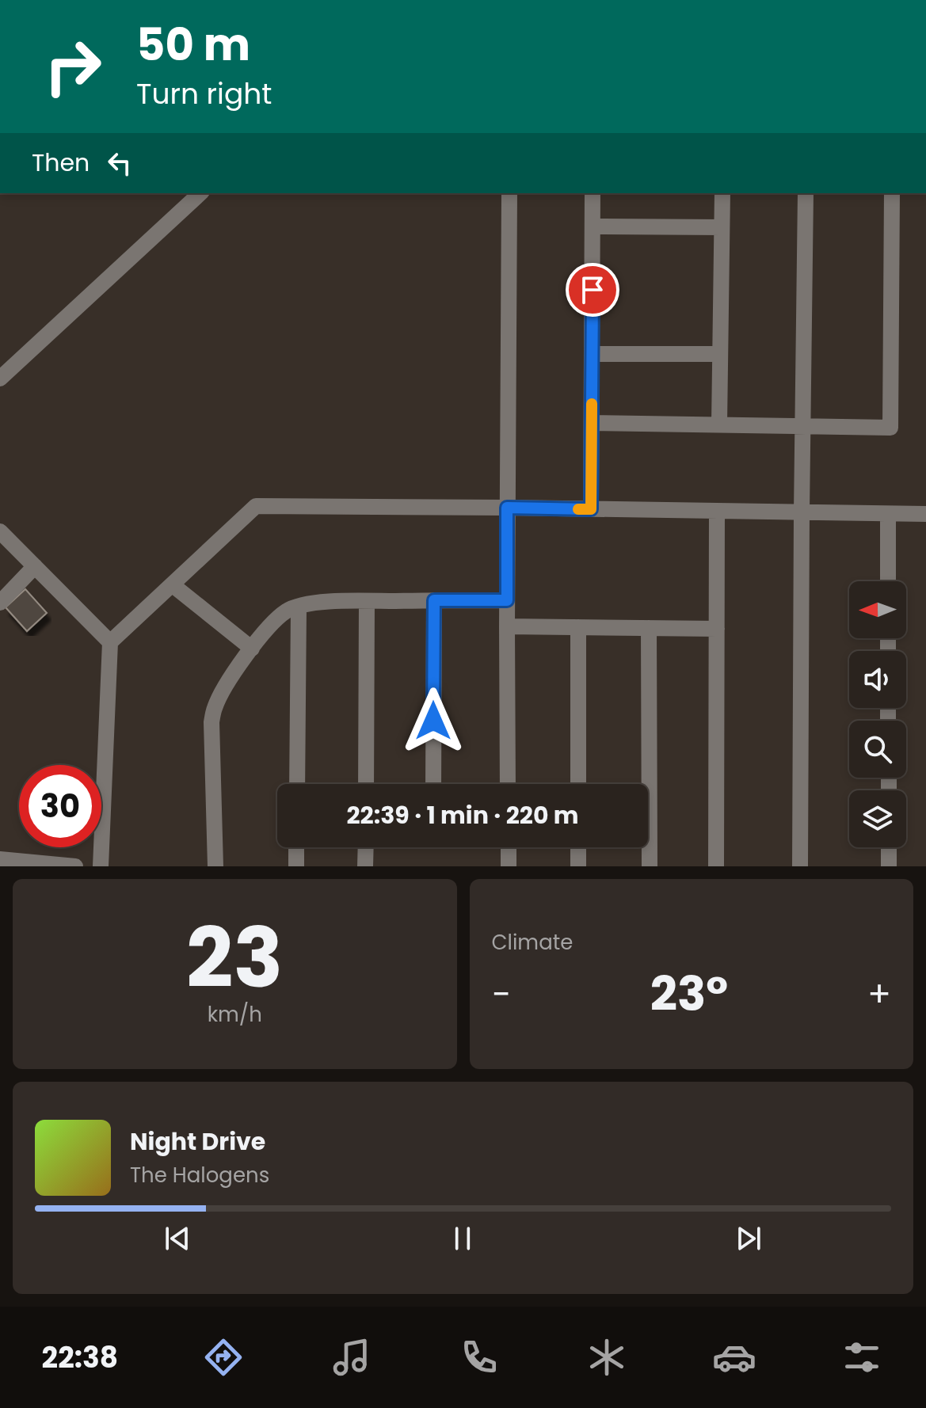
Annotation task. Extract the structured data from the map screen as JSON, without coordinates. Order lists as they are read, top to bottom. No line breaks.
{"north":"left","page":{"turn":["50 m","Turn right"],"then":"Then","limit":"30","trip":"22:39 · 1 min · 220 m","tile":[["23","km/h"],"Climate"],"heat":["−","23°","+"],"song":["Night Drive","The Halogens"],"tabs":"22:38"}}
